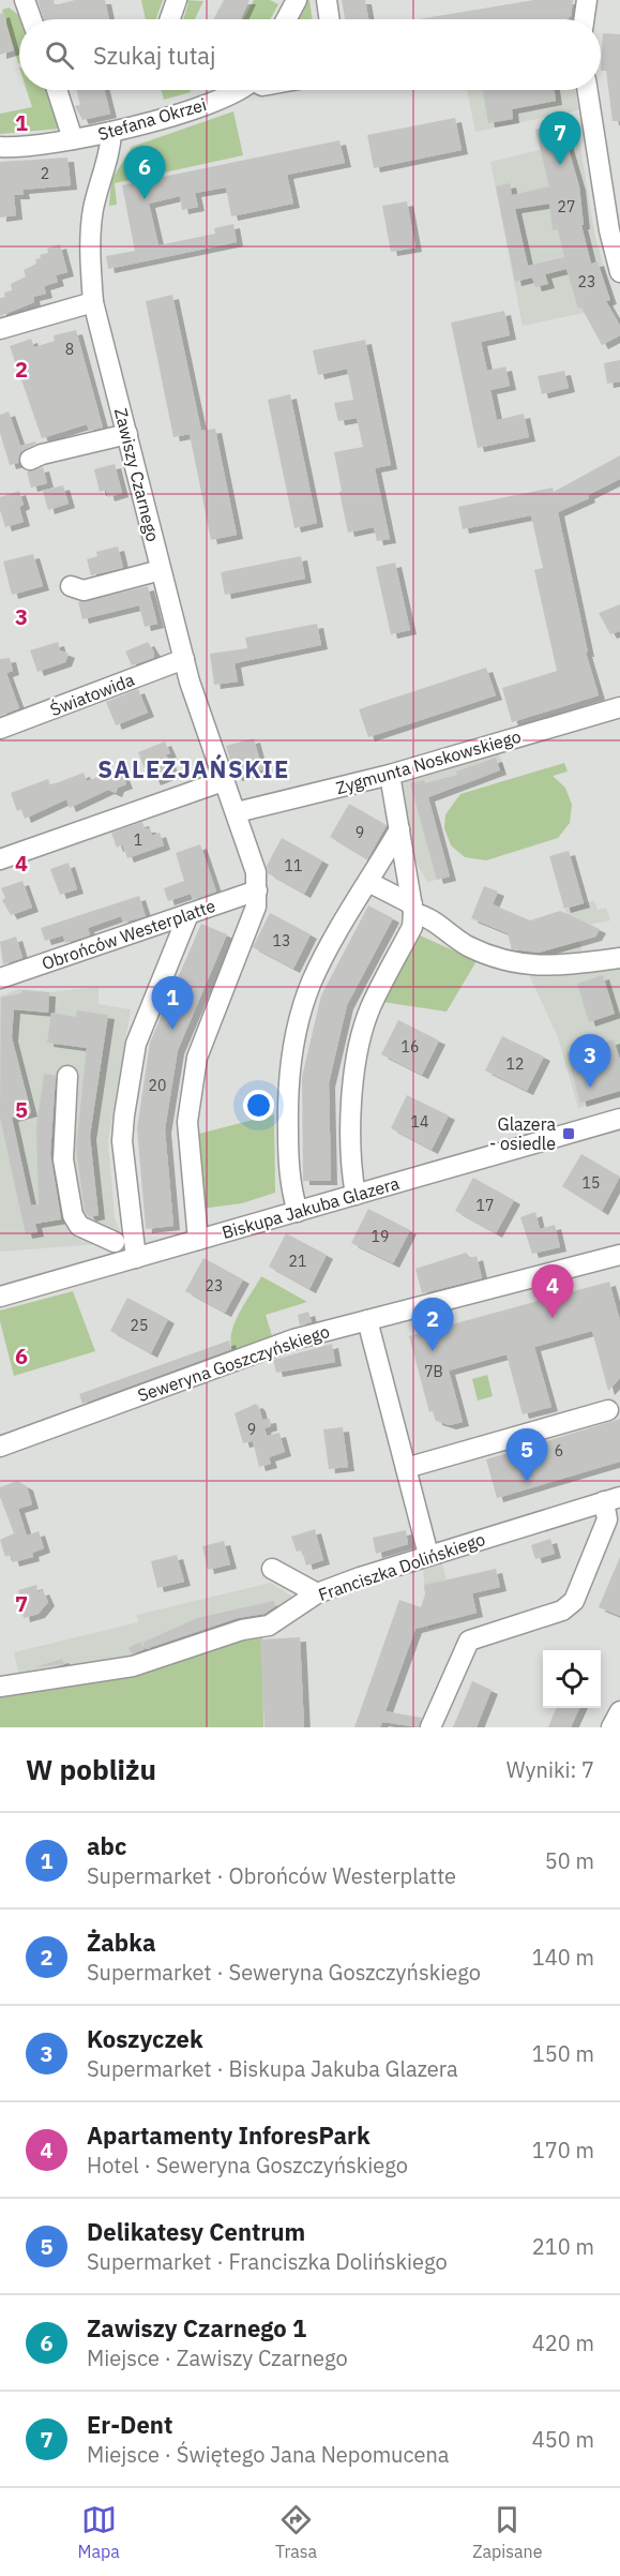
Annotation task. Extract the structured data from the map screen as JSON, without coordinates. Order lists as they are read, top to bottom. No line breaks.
{"streets":{"street":["Stefana Okrzei","Zawiszy Czarnego","Światowida","Zygmunta Noskowskiego","Obrońców Westerplatte","Biskupa Jakuba Glazera","Seweryna Goszczyńskiego","Franciszka Dolińskiego"]},"crossings":[["Stefana Okrzei","Zawiszy Czarnego"],["Zawiszy Czarnego","Światowida"],["Zawiszy Czarnego","Zygmunta Noskowskiego"],["Zawiszy Czarnego","Obrońców Westerplatte"]],"districts":["SALEZJAŃSKIE"],"places":{"transit":["Glazera - osiedle"]},"house_numbers":["2","27","23","8","9","1","11","13","16","12","20","14","15","17","19","21","23","25","7B","9","6"],"page":{"search":"Szukaj tutaj","pins":["7","6","1","3","4","2","5"],"heading":["W pobliżu","Wyniki: 7"],"list":[{"mark":"1","name":"abc","note":"Supermarket · Obrońców Westerplatte","value":"50 m"},{"mark":"2","name":"Żabka","note":"Supermarket · Seweryna Goszczyńskiego","value":"140 m"},{"mark":"3","name":"Koszyczek","note":"Supermarket · Biskupa Jakuba Glazera","value":"150 m"},{"mark":"4","name":"Apartamenty InforesPark","note":"Hotel · Seweryna Goszczyńskiego","value":"170 m"},{"mark":"5","name":"Delikatesy Centrum","note":"Supermarket · Franciszka Dolińskiego","value":"210 m"},{"mark":"6","name":"Zawiszy Czarnego 1","note":"Miejsce · Zawiszy Czarnego","value":"420 m"},{"mark":"7","name":"Er-Dent","note":"Miejsce · Świętego Jana Nepomucena","value":"450 m"}],"nav":["Mapa","Trasa","Zapisane"]},"grid":{"rows":["1","2","3","4","5","6","7"]}}
